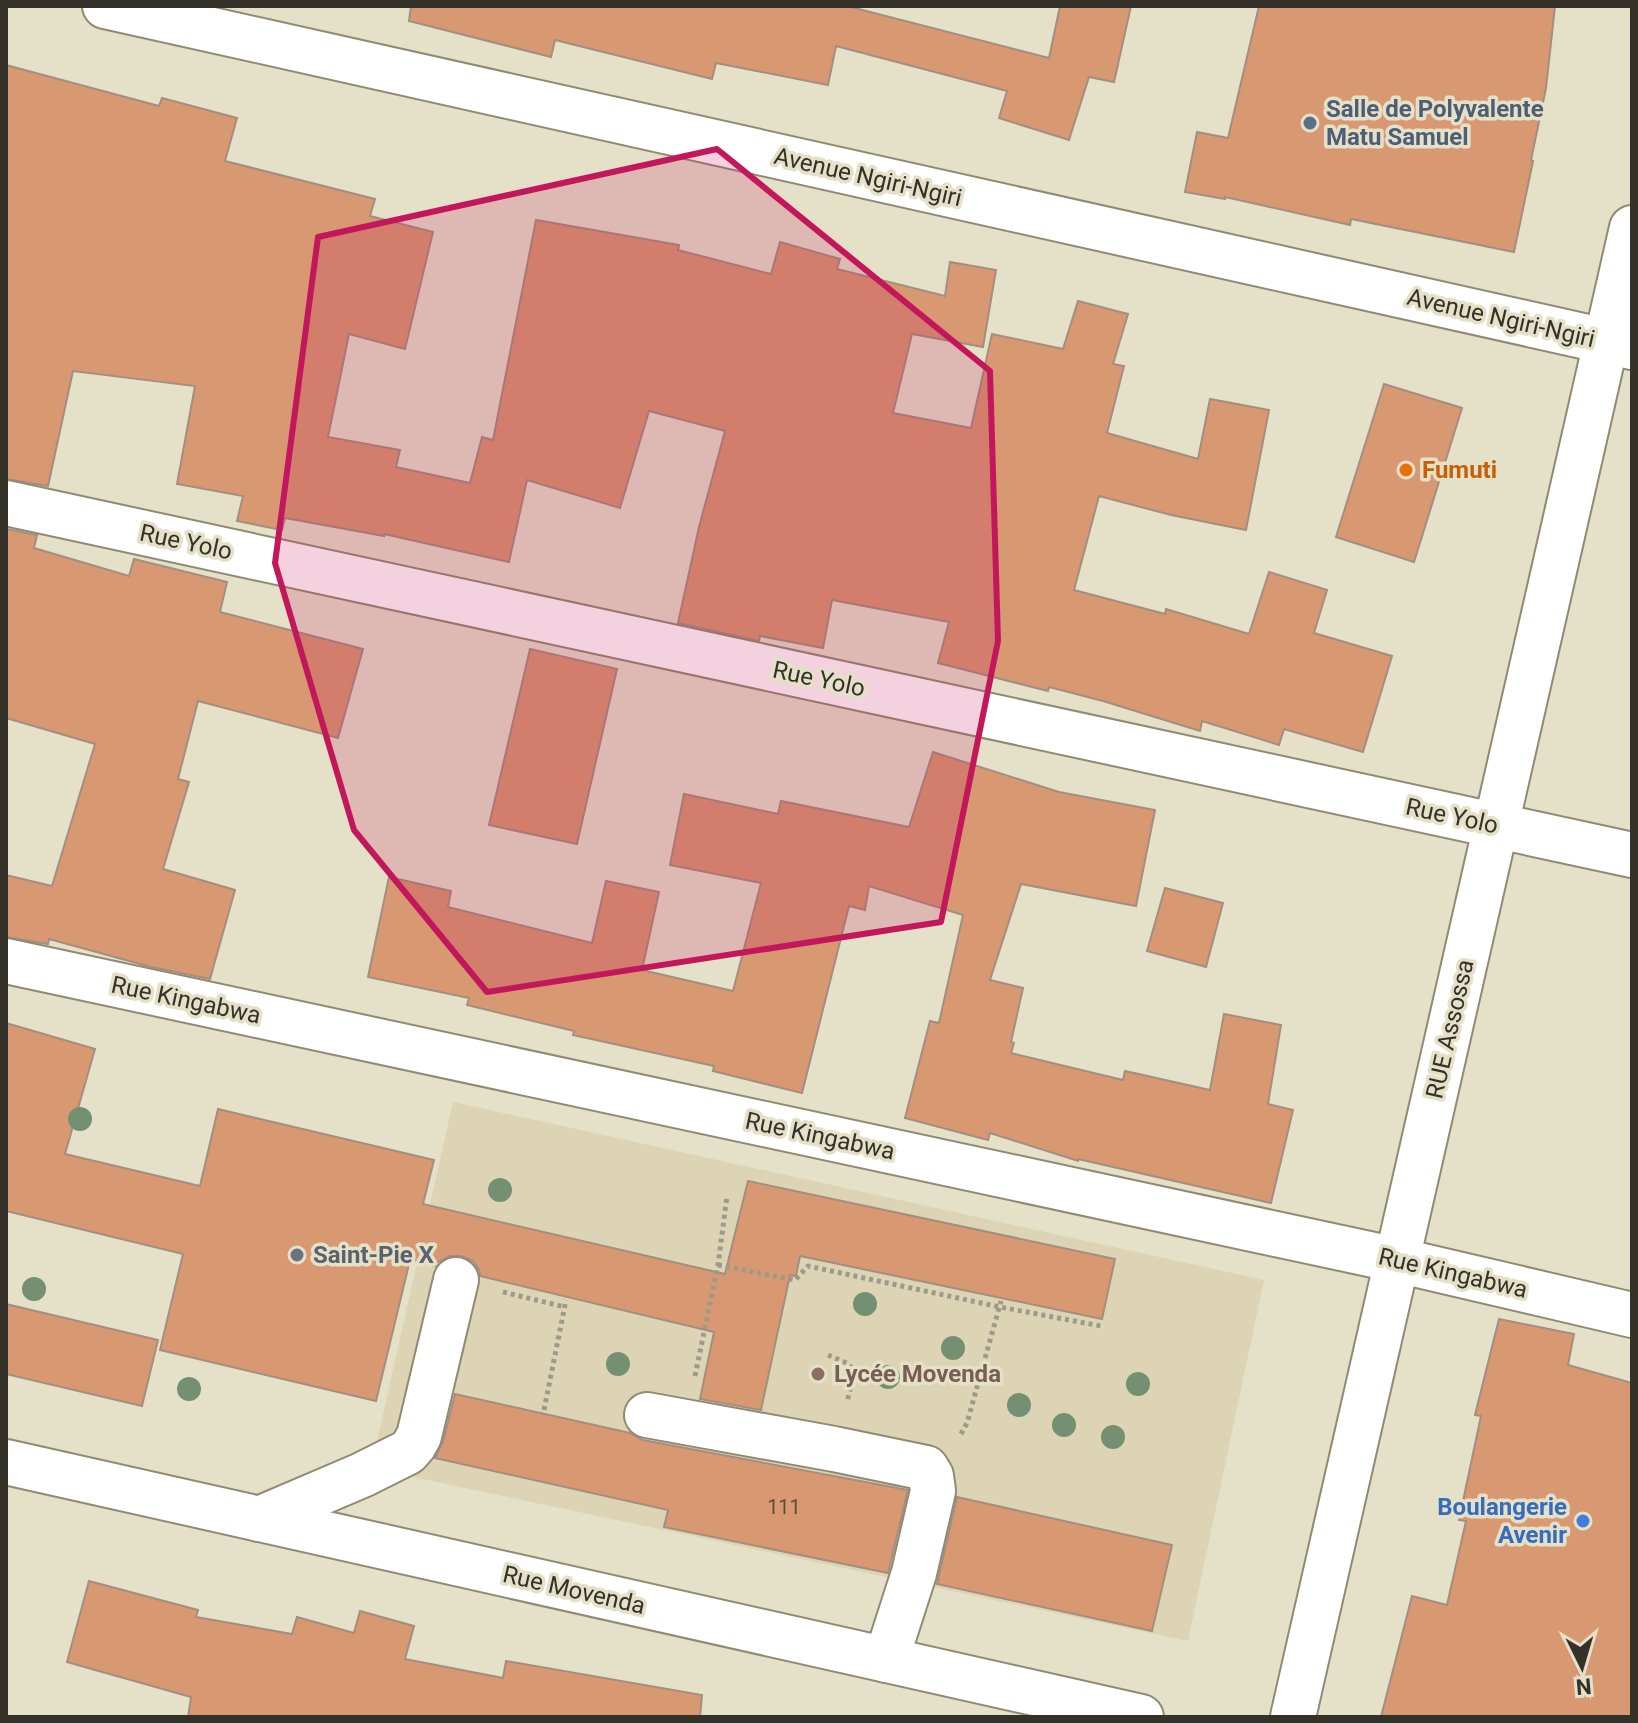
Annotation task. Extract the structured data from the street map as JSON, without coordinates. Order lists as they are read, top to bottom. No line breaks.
{"streets":{"street":["Avenue Ngiri-Ngiri","Rue Yolo","Rue Kingabwa","RUE Assossa","Rue Movenda"]},"crossings":[["Avenue Ngiri-Ngiri","RUE Assossa"],["Rue Yolo","RUE Assossa"],["Rue Kingabwa","RUE Assossa"]],"places":["Salle de Polyvalente Matu Samuel","Fumuti","Saint-Pie X","Lycée Movenda","Boulangerie Avenir"],"house_numbers":["111"],"north":"bottom"}
